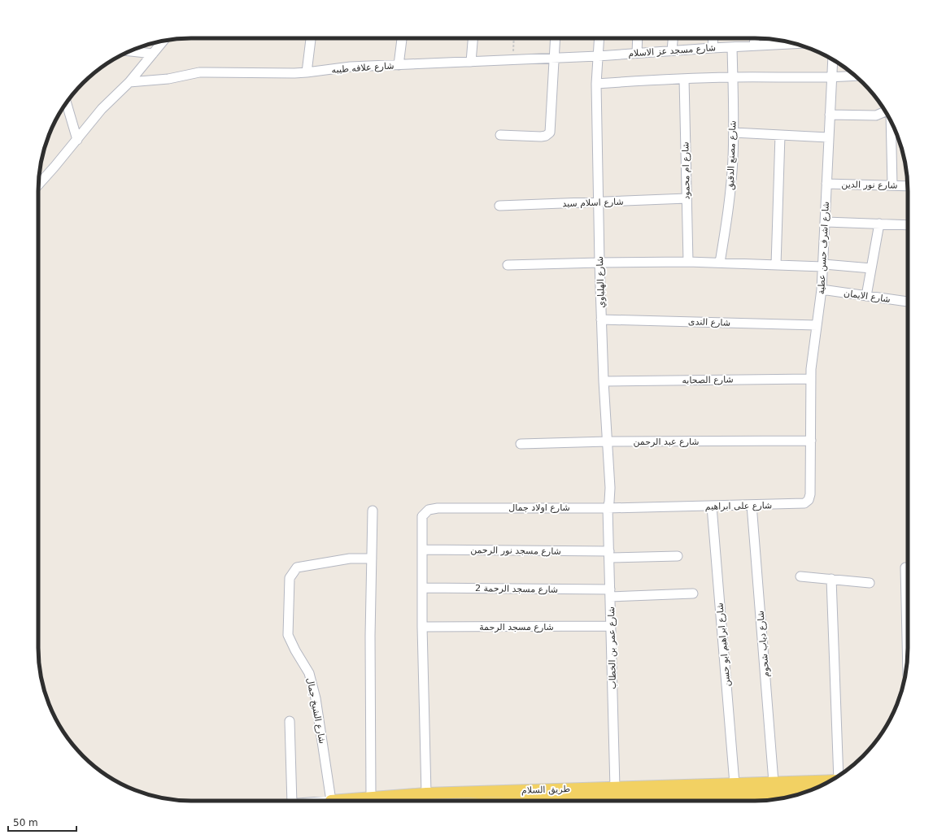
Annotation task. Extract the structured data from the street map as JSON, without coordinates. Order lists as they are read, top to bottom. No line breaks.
{"streets":{"main road":["طريق السلام"],"street":["شارع مسجد عز الاسلام","شارع علافه طيبه","شارع مصنع الدقيق","شارع ام محمود","شارع نور الدين","شارع اسلام سيد","شارع اشرف حسن عطية","شارع الهلباوي","شارع الايمان","شارع الندى","شارع الصحابه","شارع عبد الرحمن","شارع على ابراهيم","شارع اولاد جمال","شارع مسجد نور الرحمن","شارع مسجد الرحمة 2","شارع مسجد الرحمة","شارع دياب شحوم","شارع ابراهيم ابو حسن","شارع عمر بن الخطاب","شارع الشيخ جمال"]},"crossings":[["شارع مسجد عز الاسلام","شارع علافه طيبه"],["شارع مسجد عز الاسلام","شارع مصنع الدقيق"],["شارع مسجد عز الاسلام","شارع الهلباوي"],["شارع علافه طيبه","شارع الهلباوي"],["شارع ام محمود","شارع اسلام سيد"],["شارع نور الدين","شارع اشرف حسن عطية"],["شارع اسلام سيد","شارع الهلباوي"],["شارع اشرف حسن عطية","شارع الايمان"],["شارع اشرف حسن عطية","شارع الندى"],["شارع اشرف حسن عطية","شارع الصحابه"],["شارع اشرف حسن عطية","شارع عبد الرحمن"],["شارع اشرف حسن عطية","شارع على ابراهيم"],["شارع الهلباوي","شارع الندى"],["شارع الهلباوي","شارع الصحابه"],["شارع الهلباوي","شارع عبد الرحمن"],["شارع الهلباوي","شارع على ابراهيم"],["شارع الهلباوي","شارع اولاد جمال"],["شارع الهلباوي","شارع عمر بن الخطاب"],["شارع عبد الرحمن","شارع على ابراهيم"],["شارع على ابراهيم","شارع اولاد جمال"],["شارع على ابراهيم","شارع دياب شحوم"],["شارع على ابراهيم","شارع ابراهيم ابو حسن"],["شارع على ابراهيم","شارع عمر بن الخطاب"],["شارع اولاد جمال","شارع مسجد نور الرحمن"],["شارع اولاد جمال","شارع مسجد الرحمة 2"],["شارع اولاد جمال","شارع مسجد الرحمة"],["شارع اولاد جمال","شارع عمر بن الخطاب"],["شارع اولاد جمال","طريق السلام"],["شارع مسجد نور الرحمن","شارع عمر بن الخطاب"],["شارع مسجد الرحمة 2","شارع عمر بن الخطاب"],["شارع مسجد الرحمة","شارع عمر بن الخطاب"],["شارع دياب شحوم","طريق السلام"],["شارع ابراهيم ابو حسن","طريق السلام"],["شارع عمر بن الخطاب","طريق السلام"]],"scale_bar":"50 m"}
